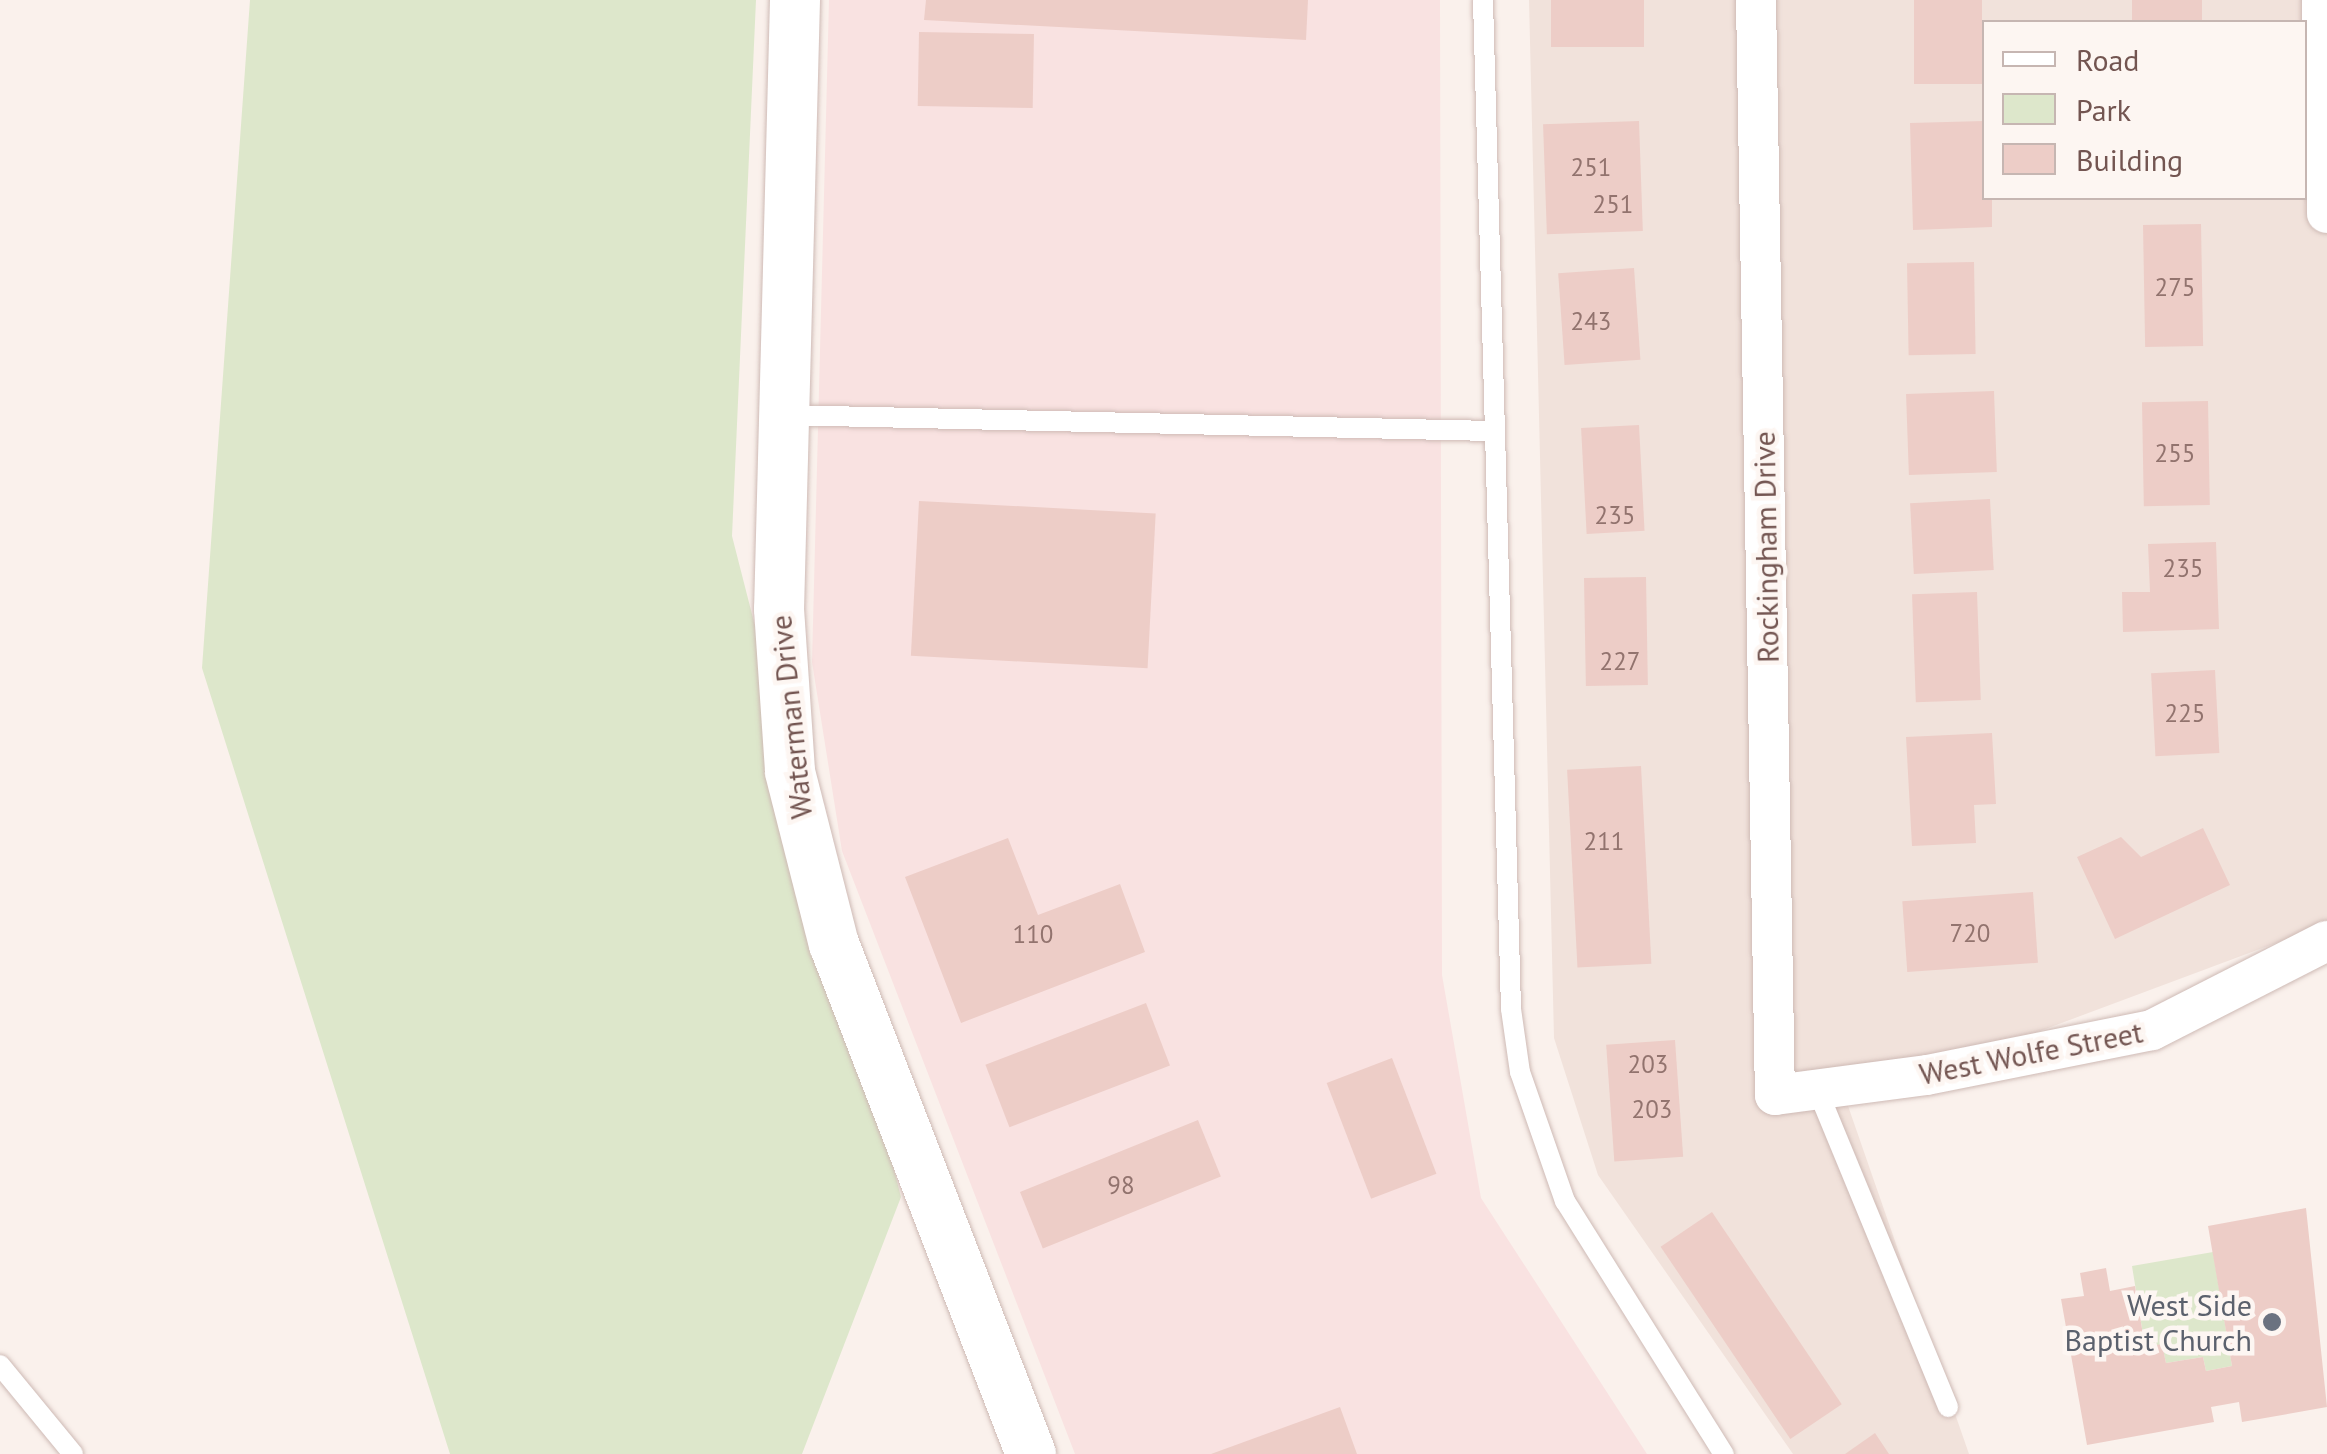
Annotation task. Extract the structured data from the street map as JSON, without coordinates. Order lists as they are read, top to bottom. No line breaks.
{"streets":{"street":["Rockingham Drive","Waterman Drive","West Wolfe Street"]},"crossings":[["Rockingham Drive","West Wolfe Street"]],"places":["West Side Baptist Church"],"house_numbers":["251","251","275","243","255","235","235","227","225","211","720","110","203","203","98"],"legend":["Road","Park","Building"]}
